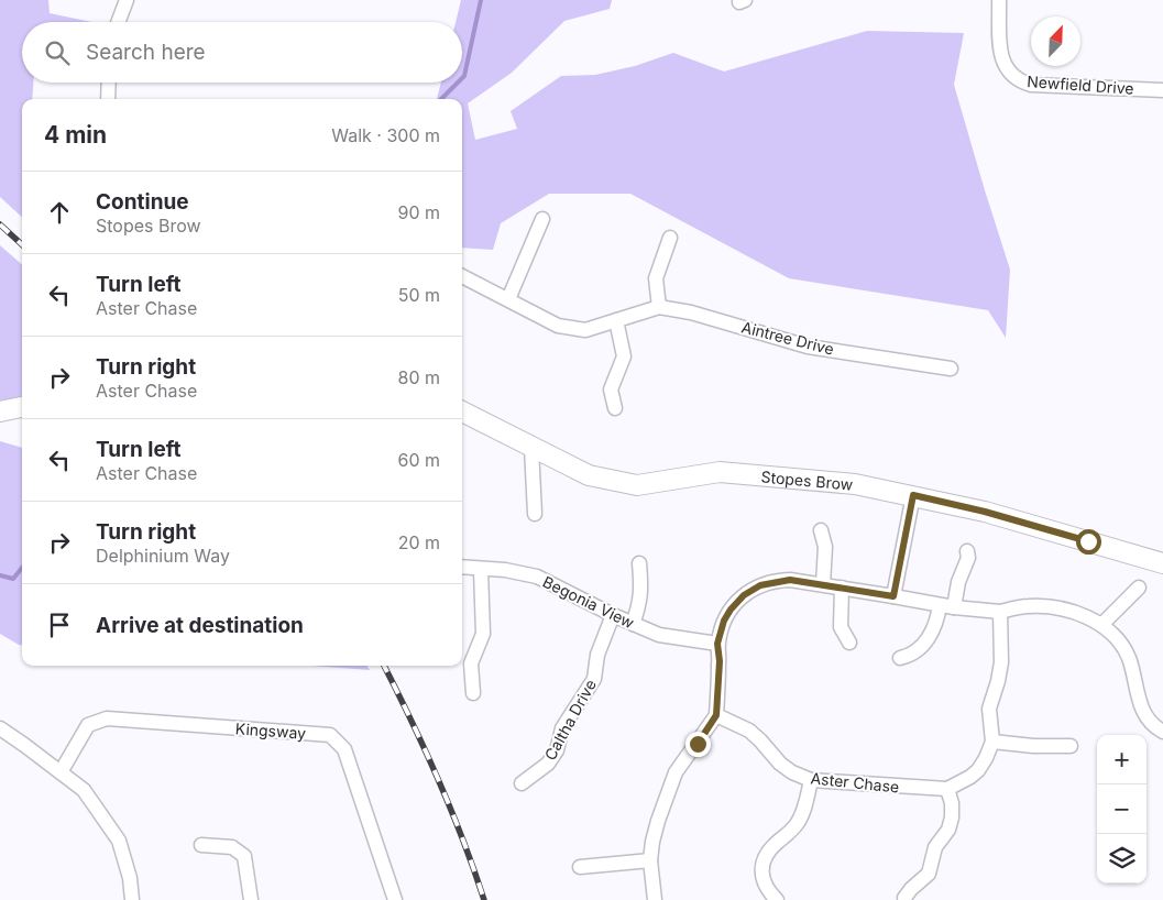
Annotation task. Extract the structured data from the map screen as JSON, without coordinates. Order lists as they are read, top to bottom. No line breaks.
{"streets":{"main road":["Stopes Brow"],"street":["Newfield Drive","Aintree Drive","Begonia View","Caltha Drive","Kingsway","Aster Chase"]},"crossings":[["Begonia View","Caltha Drive"]],"north":"top right","page":{"search":"Search here","heading":["4 min","Walk · 300 m"],"list":[["Continue","Stopes Brow","90 m"],["Turn left","Aster Chase","50 m"],["Turn right","Aster Chase","80 m"],["Turn left","Aster Chase","60 m"],["Turn right","Delphinium Way","20 m"],"Arrive at destination"],"map_buttons":["+","−"]}}
